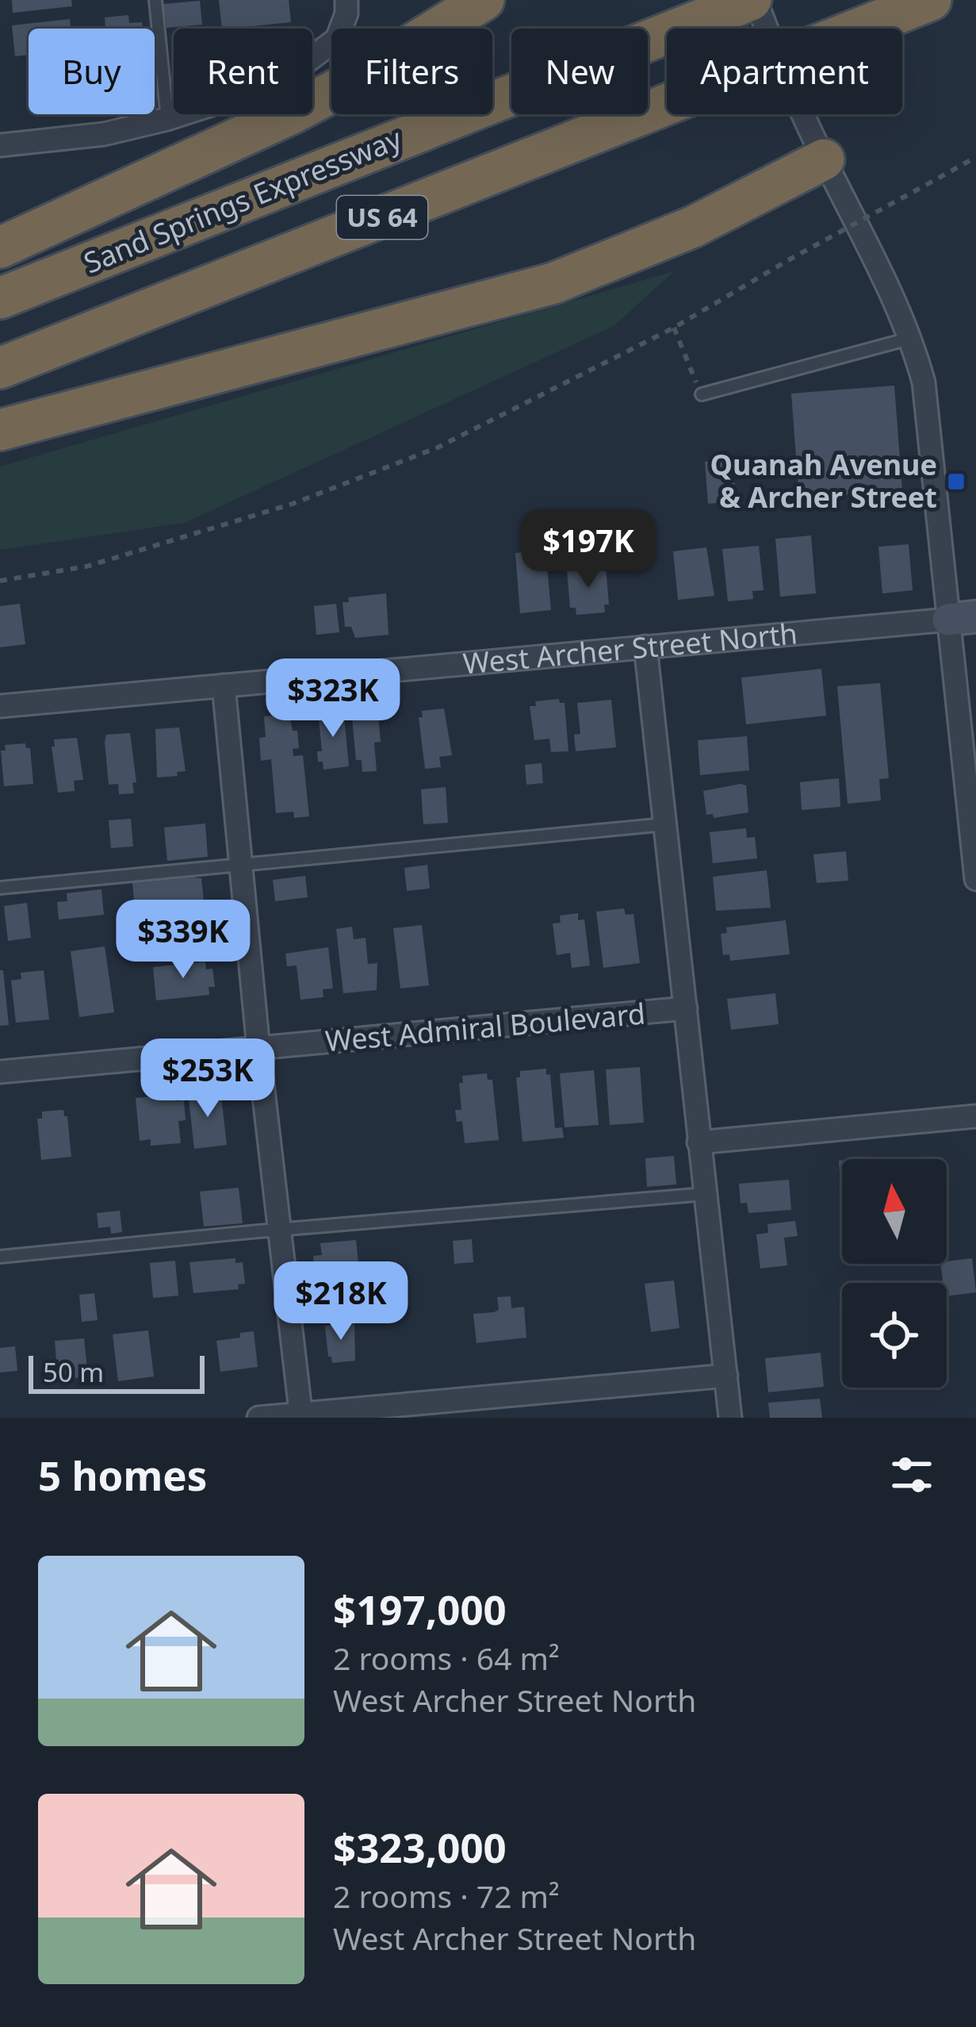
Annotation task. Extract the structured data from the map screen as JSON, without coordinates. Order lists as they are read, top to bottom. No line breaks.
{"streets":{"highway":["Sand Springs Expressway","US 64"],"street":["West Archer Street North","West Admiral Boulevard"]},"places":{"transit":["Quanah Avenue & Archer Street"]},"scale_bar":"50 m","north":"top","page":{"chip":["Buy","Rent","Filters","New","Apartment"],"price":["$197K","$323K","$339K","$253K","$218K"],"scale":"50 m","heading":"5 homes","list":[{"name":"$197,000","note":"2 rooms · 64 m² · West Archer Street North"},{"name":"$323,000","note":"2 rooms · 72 m² · West Archer Street North"}]}}
